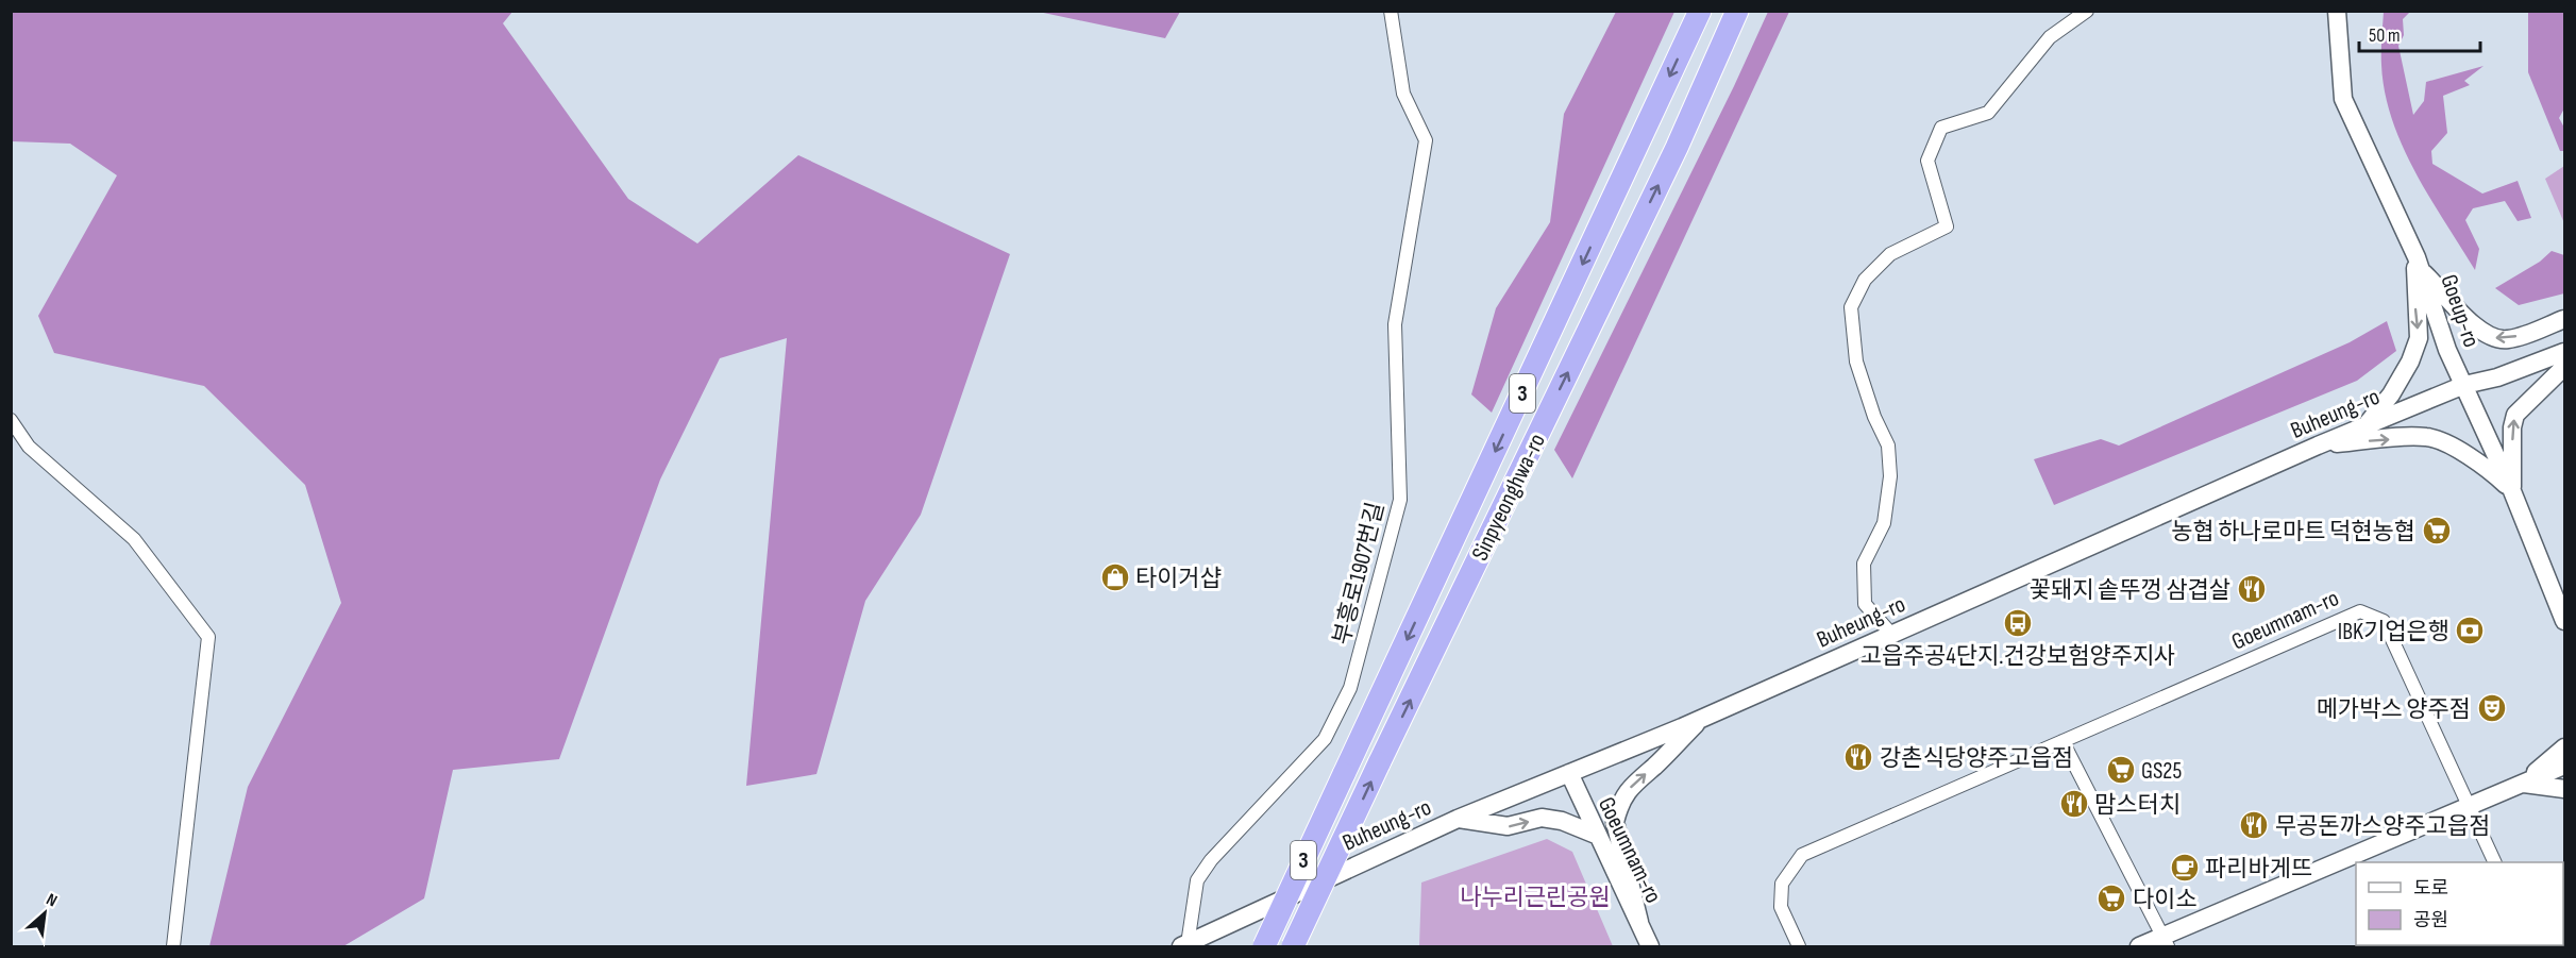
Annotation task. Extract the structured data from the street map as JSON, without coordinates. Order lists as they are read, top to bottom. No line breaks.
{"streets":{"highway":["3","Sinpyeonghwa-ro"],"main road":["Goeup-ro","Buheung-ro","Goeumnam-ro"],"street":["부흥로1907번길"]},"crossings":[["Goeup-ro","Buheung-ro"],["Buheung-ro","부흥로1907번길"],["Buheung-ro","Goeumnam-ro"]],"parks":["나누리근린공원"],"places":{"supermarket":["농협 하나로마트 덕현농협","GS25","다이소"],"shop":["타이거샵"],"restaurant":["꽃돼지 솥뚜껑 삼겹살","강촌식당양주고읍점","맘스터치","무공돈까스양주고읍점"],"bus stop":["고읍주공4단지.건강보험양주지사"],"bank":["IBK기업은행"],"theatre":["메가박스 양주점"],"cafe":["파리바게뜨"]},"legend":["도로","공원"],"scale_bar":"50 m","north":"top right"}
